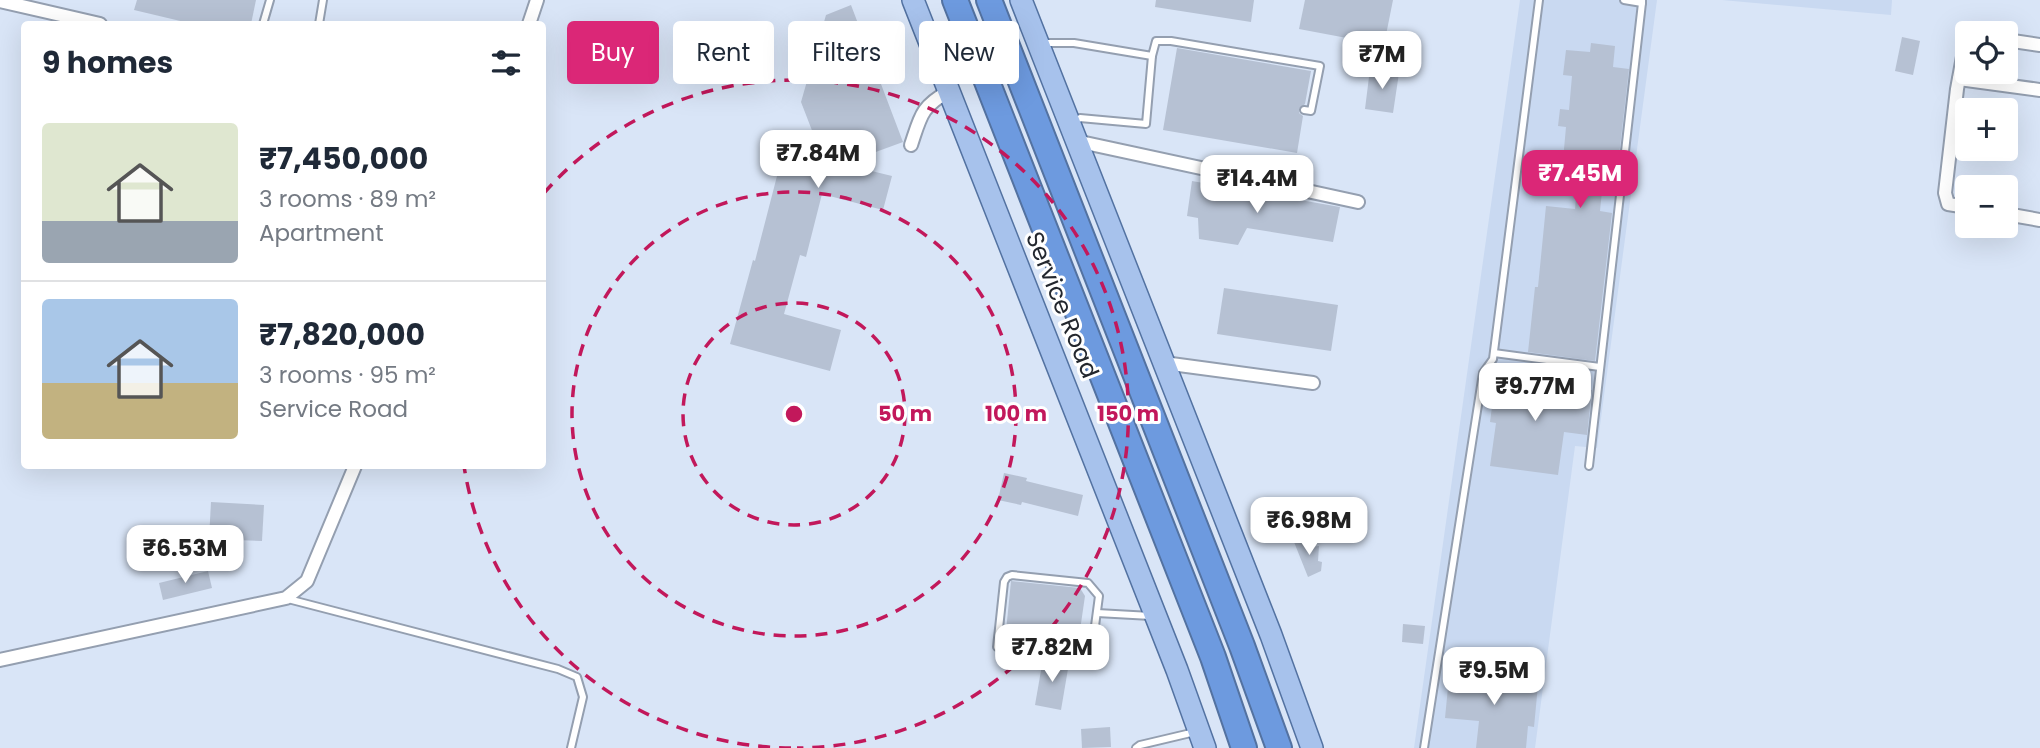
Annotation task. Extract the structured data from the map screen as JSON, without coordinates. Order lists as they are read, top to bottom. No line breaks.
{"streets":{"main road":["Service Road"]},"page":{"map_buttons":["+","−"],"chip":["Buy","Rent","Filters","New"],"heading":"9 homes","price":["₹7M","₹7.84M","₹7.45M","₹14.4M","₹9.77M","₹6.98M","₹6.53M","₹7.82M","₹9.5M"],"list":[{"name":"₹7,450,000","note":"3 rooms · 89 m² · Apartment"},{"name":"₹7,820,000","note":"3 rooms · 95 m² · Service Road"}]},"rings":["50 m","100 m","150 m"]}
